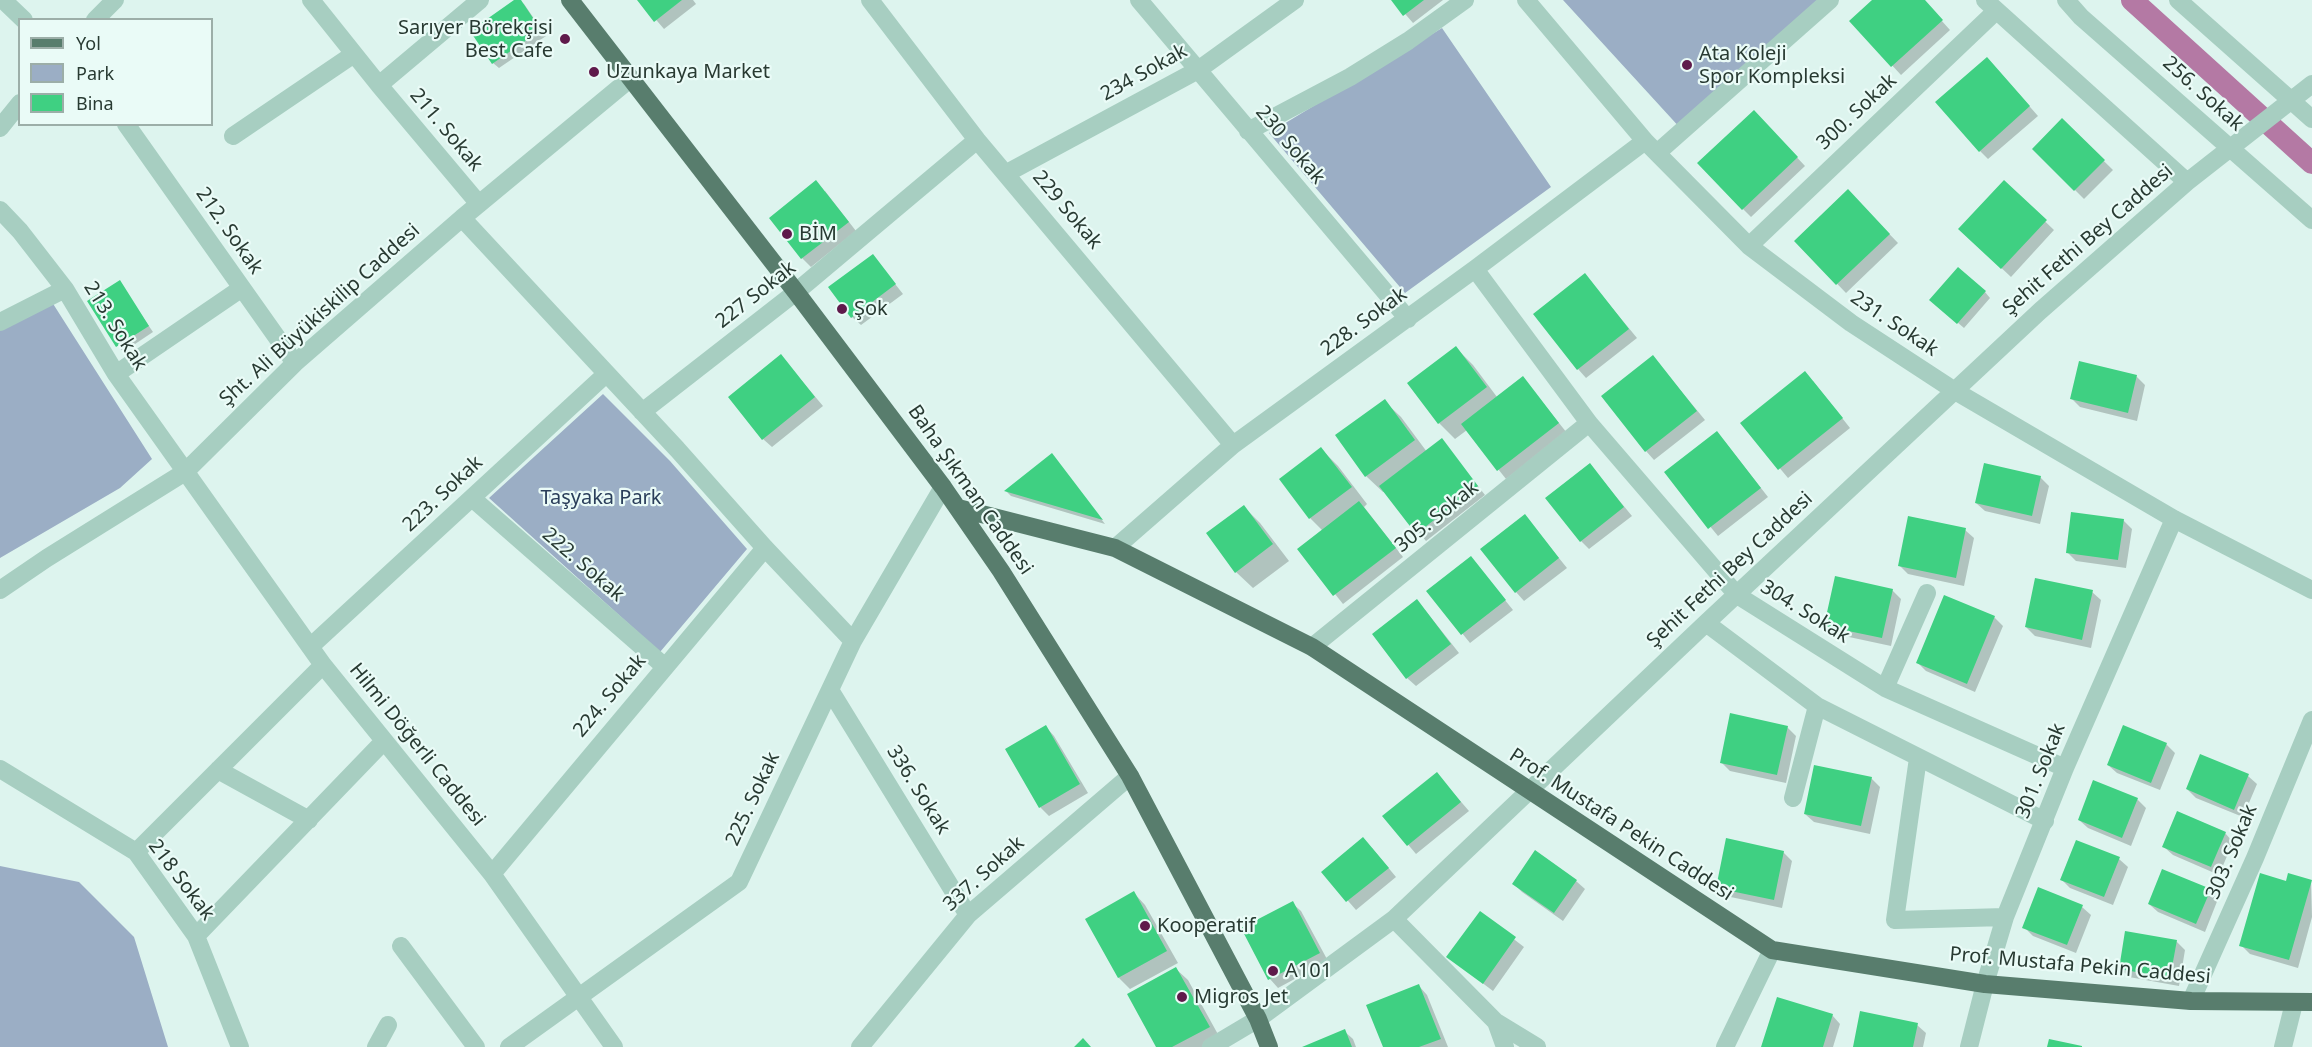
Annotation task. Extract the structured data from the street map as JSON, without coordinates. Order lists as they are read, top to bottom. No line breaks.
{"streets":{"main road":["Baha Şıkman Caddesi","Prof. Mustafa Pekin Caddesi"],"street":["234 Sokak","256. Sokak","300. Sokak","211. Sokak","230 Sokak","229 Sokak","212. Sokak","Şehit Fethi Bey Caddesi","227 Sokak","Şht. Ali Büyükiskilip Caddesi","228. Sokak","231. Sokak","213. Sokak","223. Sokak","305. Sokak","222. Sokak","304. Sokak","224. Sokak","Hilmi Döğerli Caddesi","301. Sokak","336. Sokak","225. Sokak","303. Sokak","337. Sokak","218 Sokak"]},"crossings":[["234 Sokak","230 Sokak"],["234 Sokak","229 Sokak"],["256. Sokak","Şehit Fethi Bey Caddesi"],["300. Sokak","231. Sokak"],["211. Sokak","Şht. Ali Büyükiskilip Caddesi"],["230 Sokak","228. Sokak"],["229 Sokak","227 Sokak"],["229 Sokak","228. Sokak"],["212. Sokak","Şht. Ali Büyükiskilip Caddesi"],["Şehit Fethi Bey Caddesi","231. Sokak"],["Şehit Fethi Bey Caddesi","Baha Şıkman Caddesi"],["Şehit Fethi Bey Caddesi","304. Sokak"],["Şehit Fethi Bey Caddesi","Prof. Mustafa Pekin Caddesi"],["227 Sokak","Baha Şıkman Caddesi"],["Şht. Ali Büyükiskilip Caddesi","213. Sokak"],["Şht. Ali Büyükiskilip Caddesi","Baha Şıkman Caddesi"],["Şht. Ali Büyükiskilip Caddesi","Hilmi Döğerli Caddesi"],["228. Sokak","231. Sokak"],["228. Sokak","304. Sokak"],["228. Sokak","Prof. Mustafa Pekin Caddesi"],["231. Sokak","301. Sokak"],["213. Sokak","Hilmi Döğerli Caddesi"],["Baha Şıkman Caddesi","225. Sokak"],["Baha Şıkman Caddesi","Prof. Mustafa Pekin Caddesi"],["Baha Şıkman Caddesi","337. Sokak"],["223. Sokak","222. Sokak"],["223. Sokak","Hilmi Döğerli Caddesi"],["305. Sokak","304. Sokak"],["305. Sokak","Prof. Mustafa Pekin Caddesi"],["222. Sokak","224. Sokak"],["304. Sokak","301. Sokak"],["224. Sokak","Hilmi Döğerli Caddesi"],["Hilmi Döğerli Caddesi","225. Sokak"],["301. Sokak","Prof. Mustafa Pekin Caddesi"],["336. Sokak","225. Sokak"],["336. Sokak","337. Sokak"],["Prof. Mustafa Pekin Caddesi","303. Sokak"]],"parks":["Taşyaka Park"],"places":["Sarıyer Börekçisi Best Cafe","Ata Koleji Spor Kompleksi","Uzunkaya Market","BİM","Şok","Kooperatif","A101","Migros Jet"],"legend":["Yol","Park","Bina"]}
